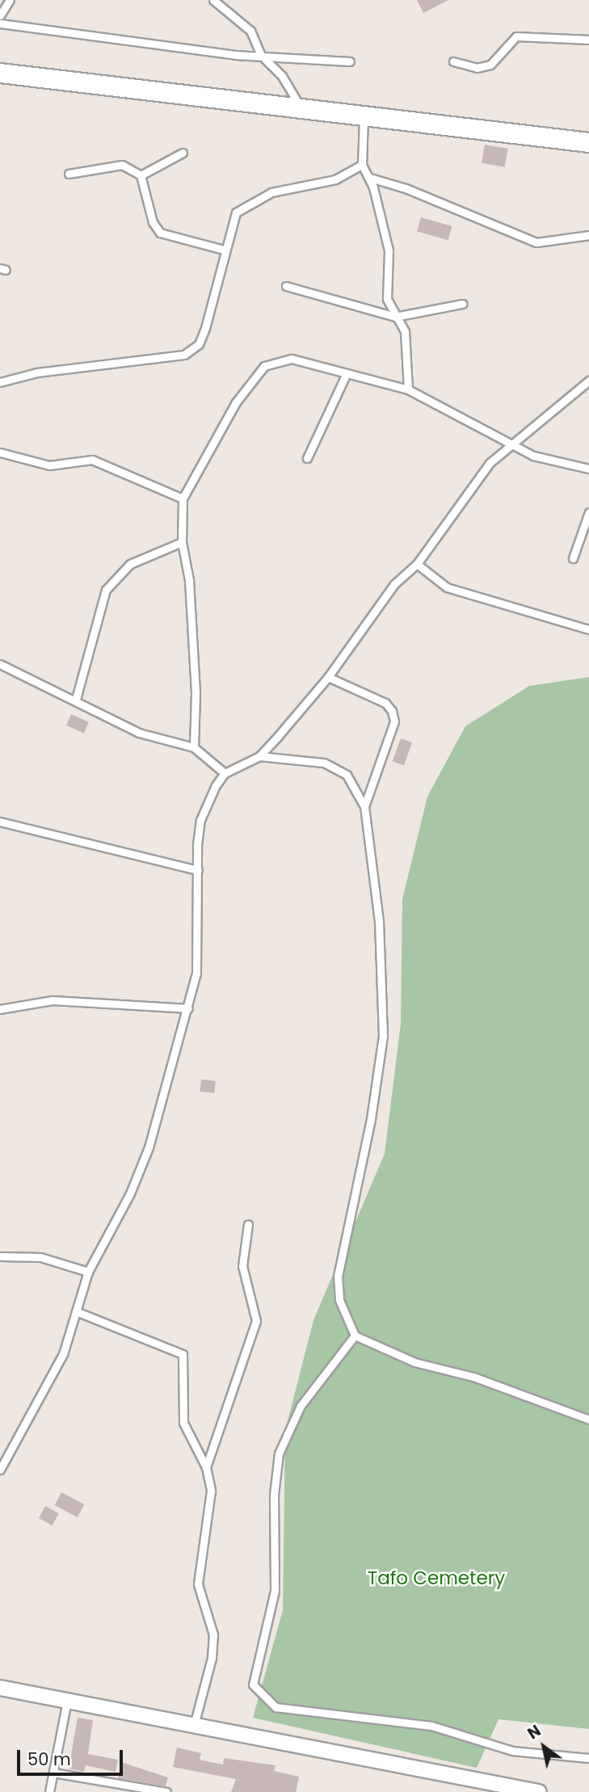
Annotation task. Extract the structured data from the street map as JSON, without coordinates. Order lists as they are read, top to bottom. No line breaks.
{"parks":["Tafo Cemetery"],"scale_bar":"50 m","north":"top left"}
